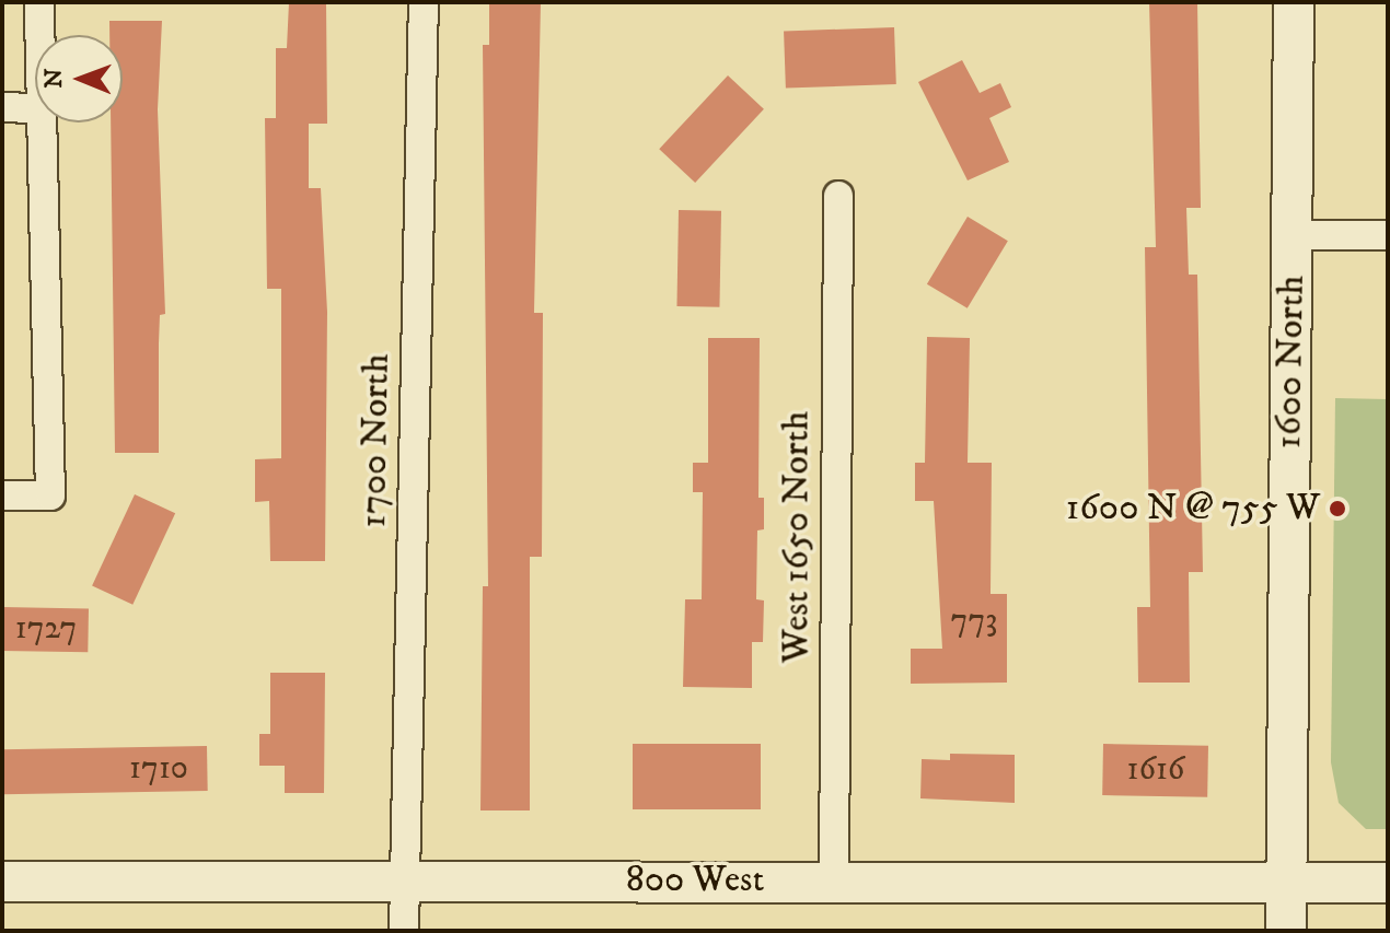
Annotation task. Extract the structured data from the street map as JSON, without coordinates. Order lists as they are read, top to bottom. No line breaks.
{"streets":{"street":["1600 North","1700 North","West 1650 North","800 West"]},"crossings":[["1600 North","800 West"],["1700 North","800 West"],["West 1650 North","800 West"]],"places":["1600 N @ 755 W"],"house_numbers":["773","1727","1710","1616"],"north":"left"}
